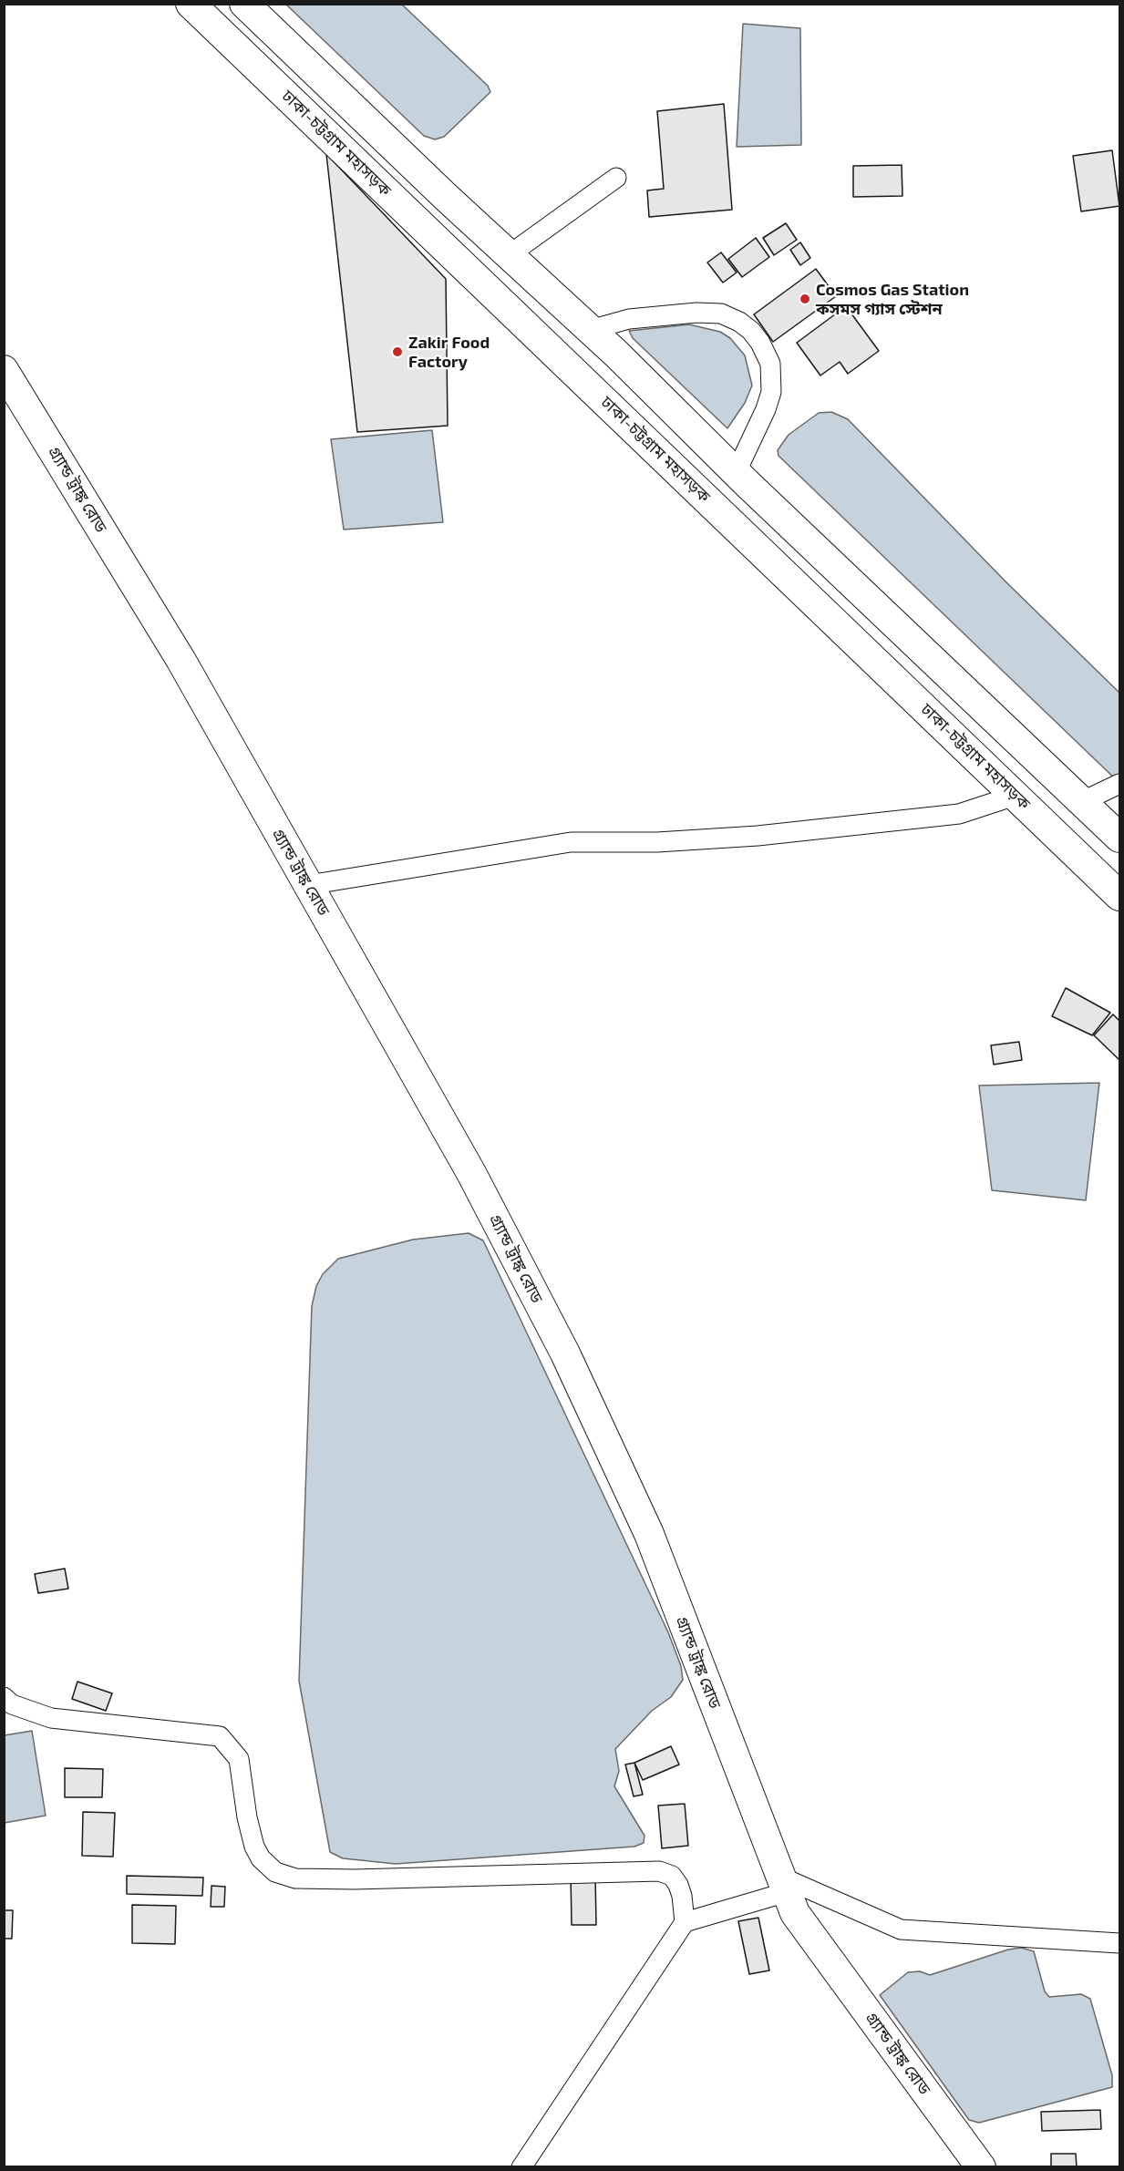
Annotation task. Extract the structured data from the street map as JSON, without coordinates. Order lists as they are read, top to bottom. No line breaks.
{"streets":{"highway":["ঢাকা-চট্টগ্রাম মহাসড়ক","গ্র্যান্ড ট্রাঙ্ক রোড"]},"places":["Cosmos Gas Station কসমস গ্যাস স্টেশন","Zakir Food Factory"]}
